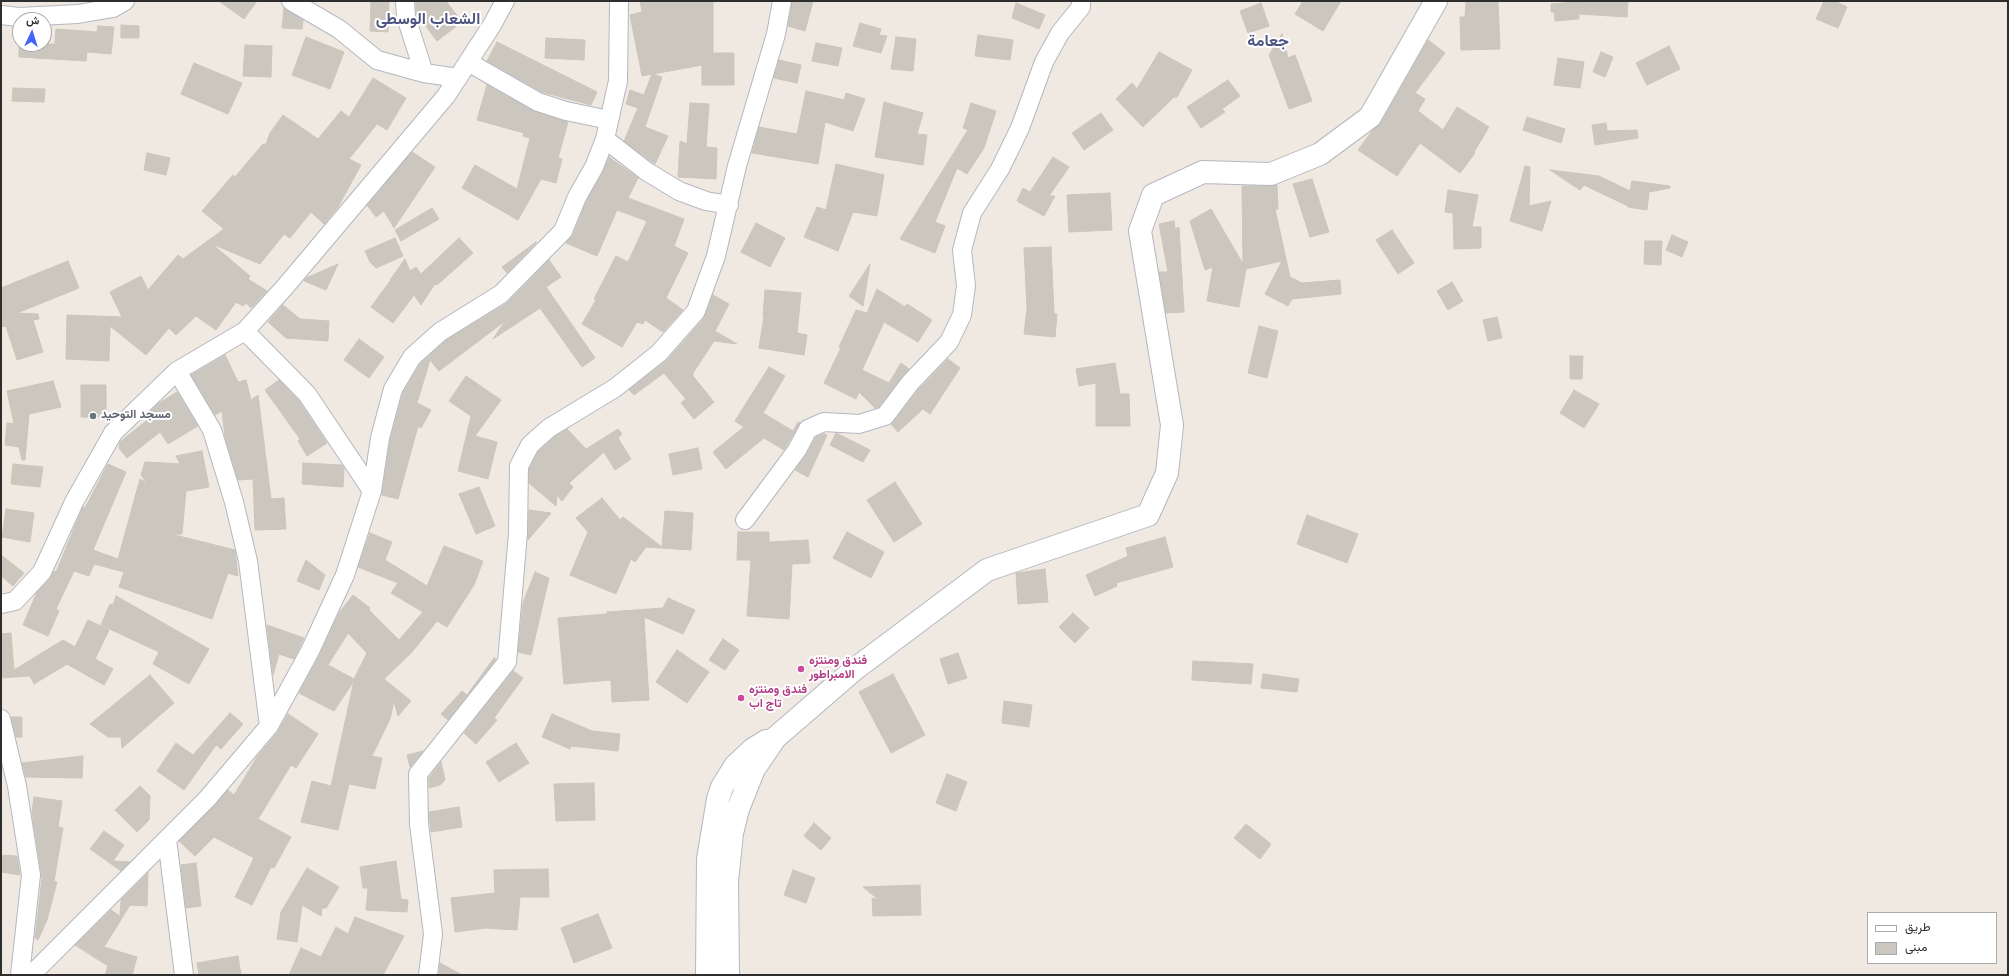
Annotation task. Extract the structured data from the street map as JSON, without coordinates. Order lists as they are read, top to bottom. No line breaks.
{"districts":["الشعاب الوسطى","جعامة"],"places":["مسجد التوحيد","فندق ومنتزه الامبراطور","فندق ومنتزه تاج اب"],"legend":["طريق","مبنى"],"north":"top"}
